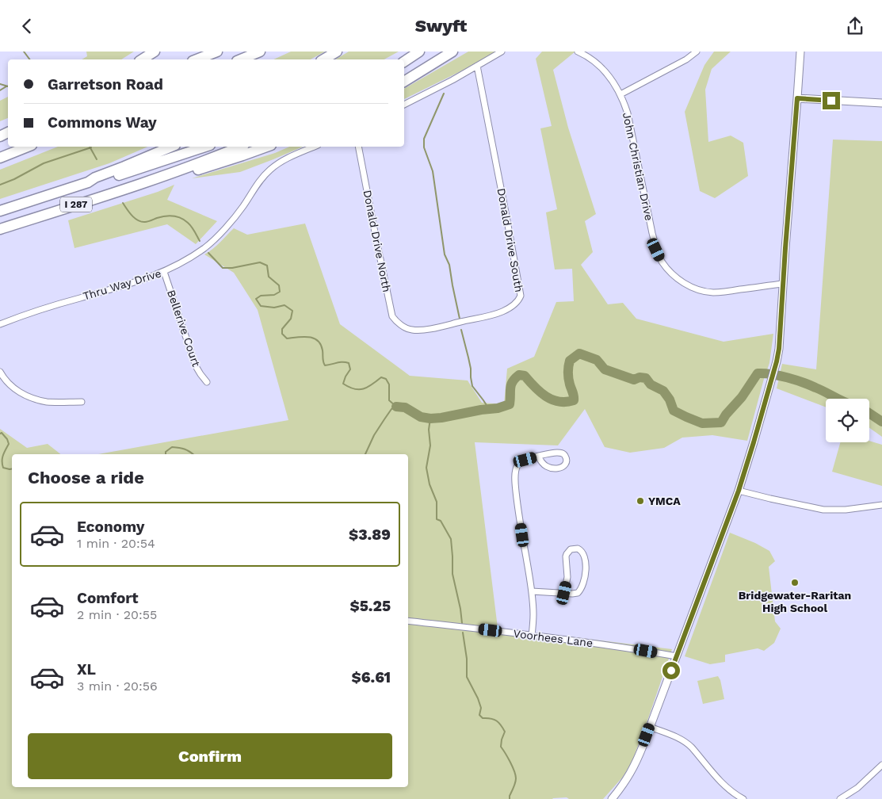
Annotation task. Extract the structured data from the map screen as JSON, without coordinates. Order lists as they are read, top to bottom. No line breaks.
{"streets":{"highway":["I 287"],"street":["John Christian Drive","Donald Drive South","Donald Drive North","Thru Way Drive","Bellerive Court","Voorhees Lane"]},"crossings":[["Donald Drive South","Donald Drive North"],["Thru Way Drive","Bellerive Court"]],"places":["YMCA","Bridgewater-Raritan High School"],"page":{"header":"Swyft","banner":["Garretson Road","Commons Way"],"heading":"Choose a ride","list":[{"name":"Economy","note":"1 min · 20:54","value":"$3.89"},{"name":"Comfort","note":"2 min · 20:55","value":"$5.25"},{"name":"XL","note":"3 min · 20:56","value":"$6.61"}],"buttons":"Confirm"}}
